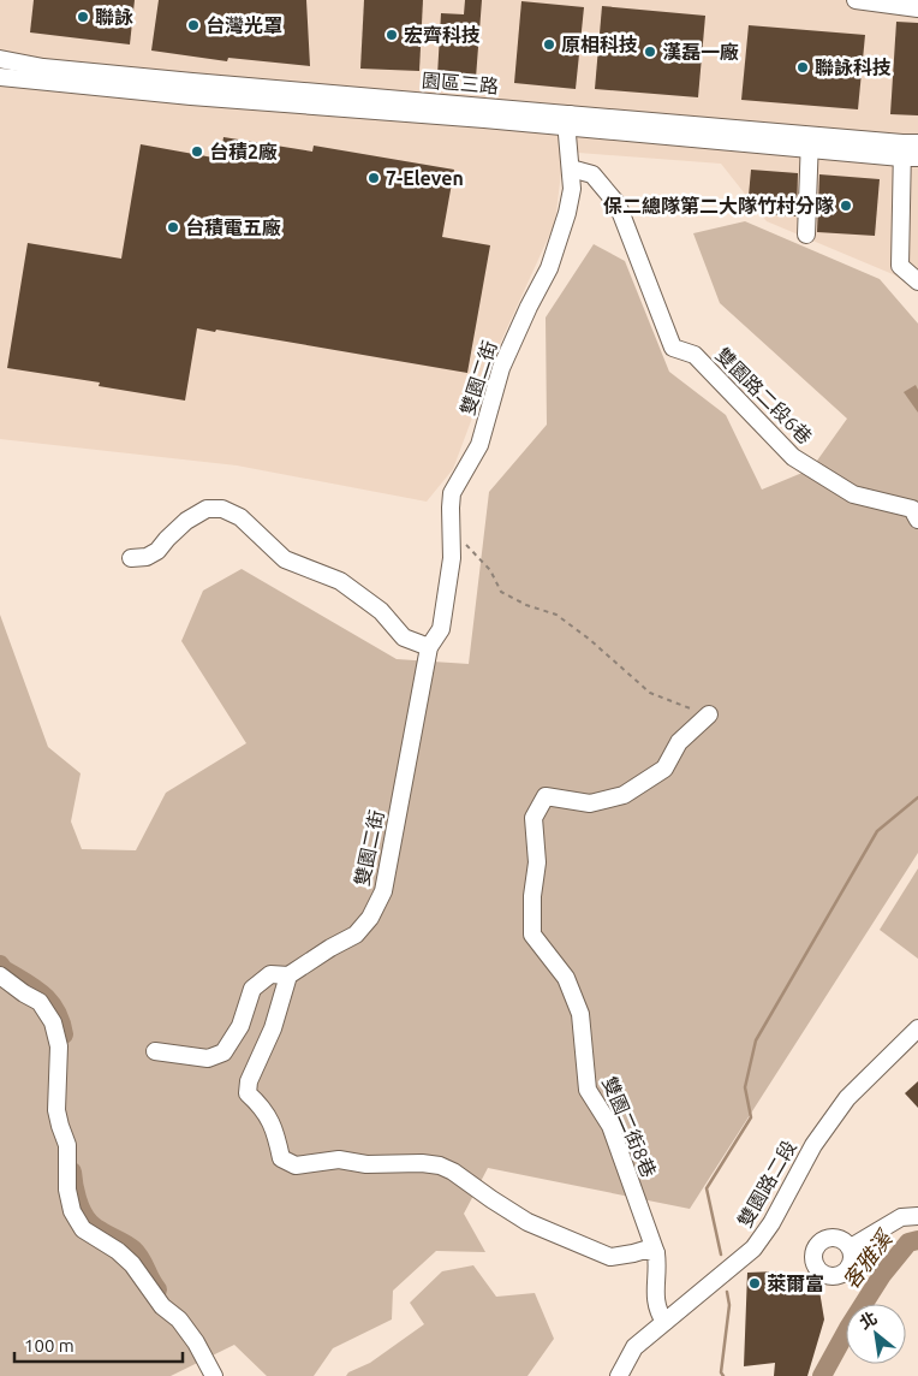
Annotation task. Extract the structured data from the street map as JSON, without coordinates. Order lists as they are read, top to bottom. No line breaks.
{"streets":{"street":["園區三路","雙園二街","雙園路二段6巷","雙園二街8巷","雙園路二段"]},"crossings":[["園區三路","雙園二街"],["雙園二街","雙園路二段6巷"]],"water":["客雅溪"],"places":["聯詠","台灣光罩","宏齊科技","原相科技","漢磊一廠","聯詠科技","台積2廠","7-Eleven","保二總隊第二大隊竹村分隊","台積電五廠","萊爾富"],"scale_bar":"100 m","north":"top left"}
